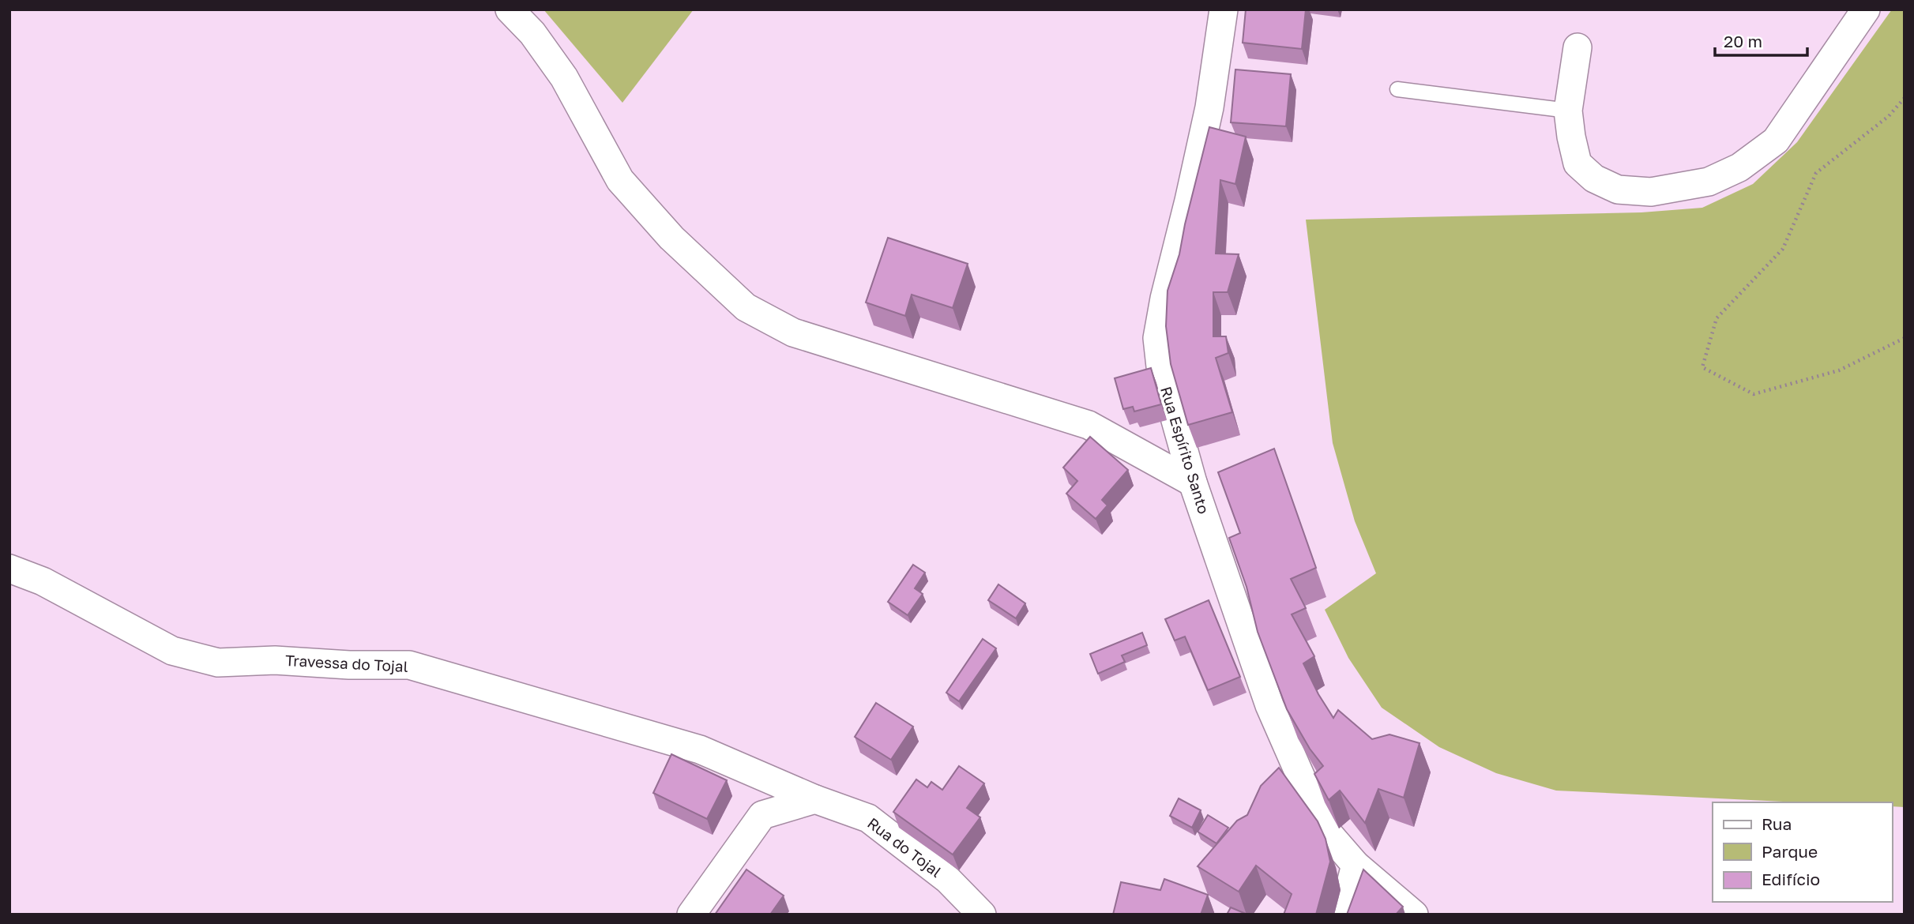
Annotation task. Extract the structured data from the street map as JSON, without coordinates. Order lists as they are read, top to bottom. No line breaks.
{"streets":{"street":["Rua Espírito Santo","Travessa do Tojal","Rua do Tojal"]},"crossings":[["Travessa do Tojal","Rua do Tojal"]],"legend":["Rua","Parque","Edifício"],"scale_bar":"20 m"}
